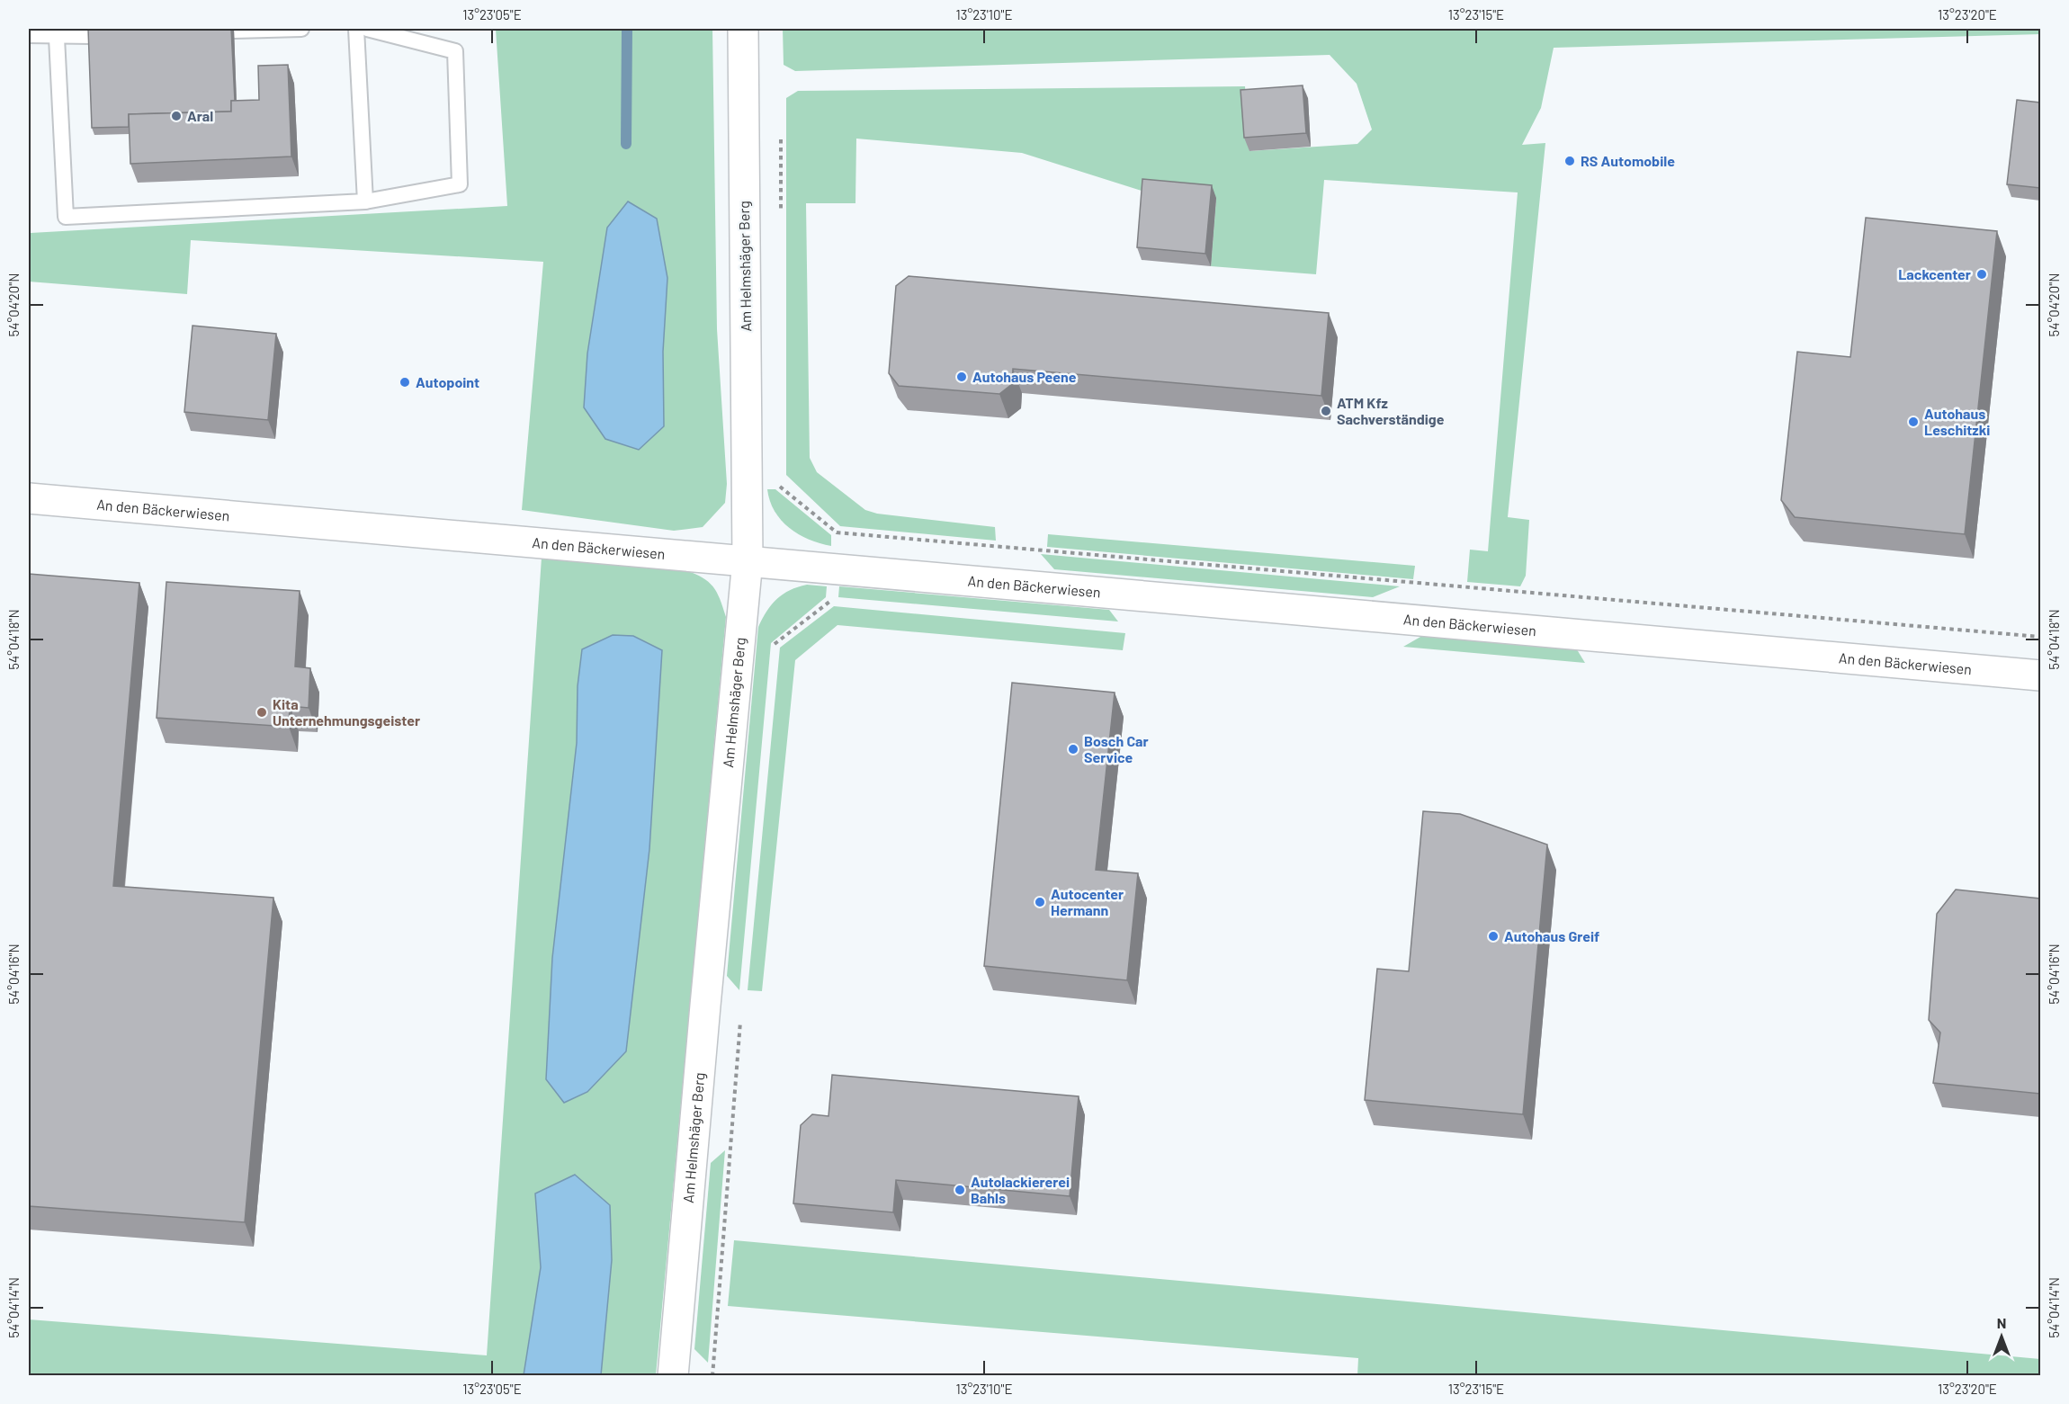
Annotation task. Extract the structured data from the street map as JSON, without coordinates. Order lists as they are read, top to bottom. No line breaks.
{"streets":{"street":["Am Helmshäger Berg","An den Bäckerwiesen"]},"crossings":[["Am Helmshäger Berg","An den Bäckerwiesen"]],"places":["Aral","RS Automobile","Lackcenter","Autohaus Peene","Autopoint","ATM Kfz Sachverständige","Autohaus Leschitzki","Kita Unternehmungsgeister","Bosch Car Service","Autocenter Hermann","Autohaus Greif","Autolackiererei Bahls"],"north":"top","coordinates":["13°23'05\"E","13°23'10\"E","13°23'15\"E","13°23'20\"E","54°04'20\"N","54°04'18\"N","54°04'16\"N","54°04'14\"N"]}
